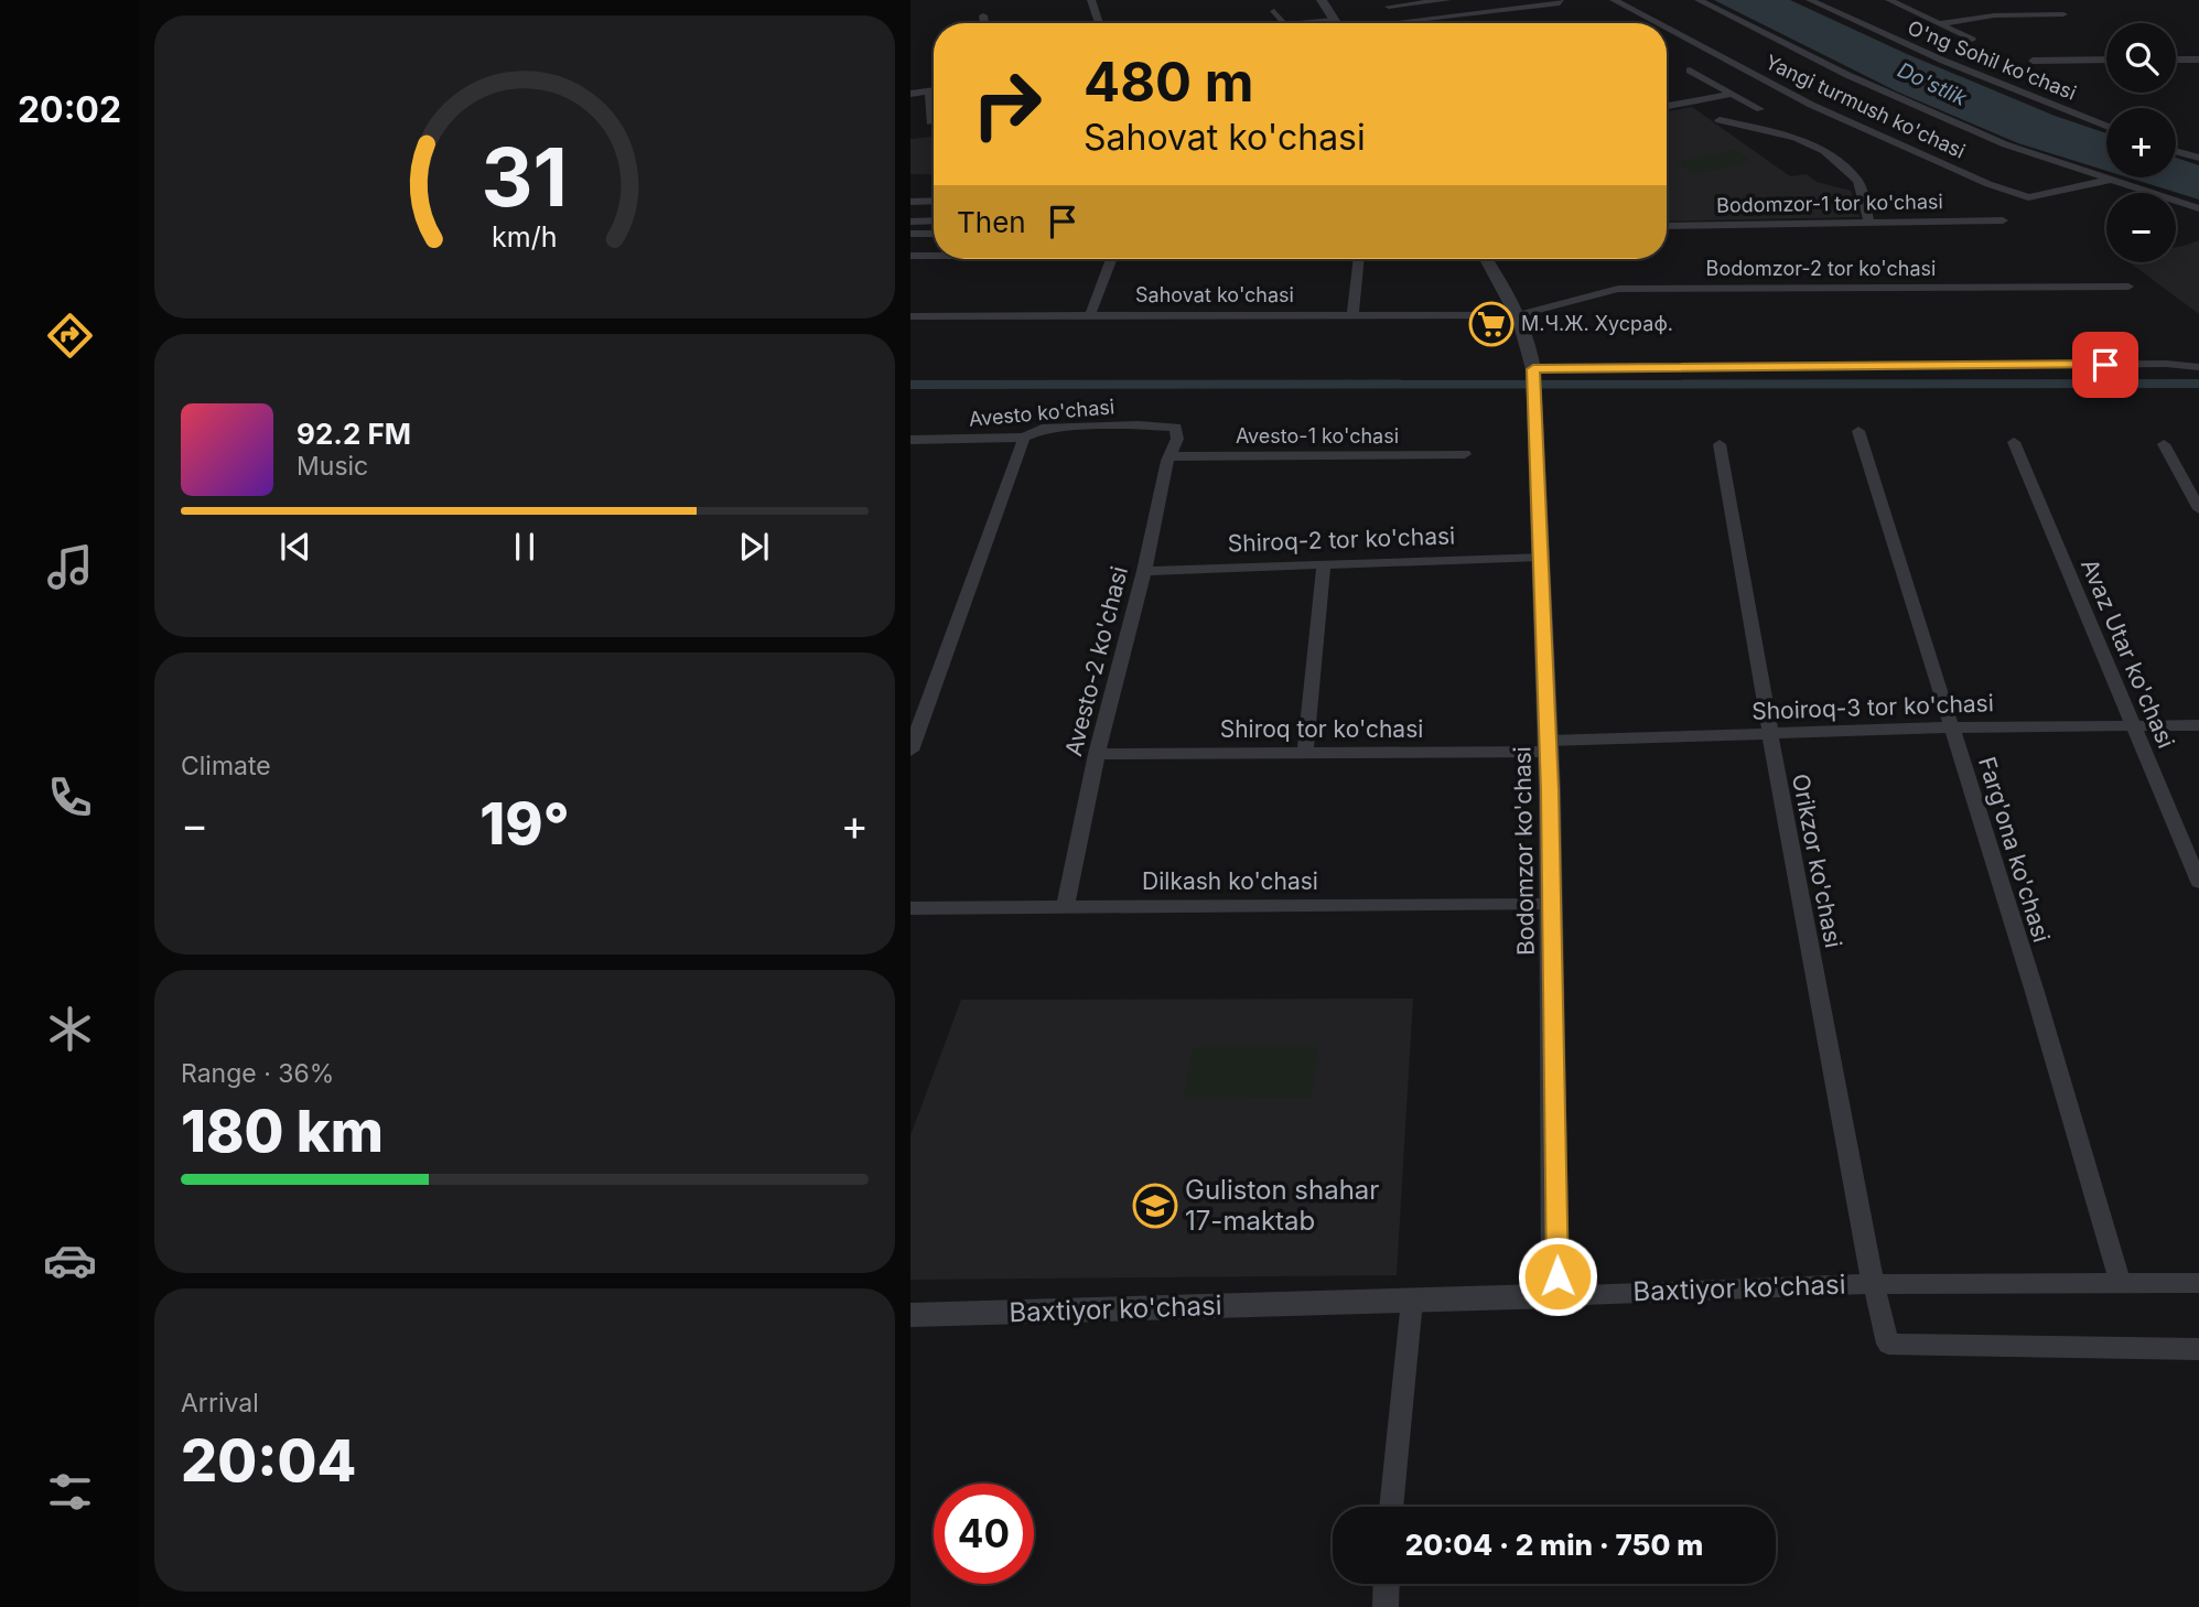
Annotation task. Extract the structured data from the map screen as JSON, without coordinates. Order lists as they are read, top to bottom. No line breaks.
{"streets":{"street":["O'ng Sohil ko'chasi","Yangi turmush ko'chasi","Bodomzor-1 tor ko'chasi","Bodomzor-2 tor ko'chasi","Sahovat ko'chasi","Avesto ko'chasi","Avesto-1 ko'chasi","Shiroq-2 tor ko'chasi","Avaz Utar ko'chasi","Avesto-2 ko'chasi","Shoiroq-3 tor ko'chasi","Shiroq tor ko'chasi","Farg'ona ko'chasi","Bodomzor ko'chasi","Orikzor ko'chasi","Dilkash ko'chasi","Baxtiyor ko'chasi"]},"crossings":[["Bodomzor-2 tor ko'chasi","Sahovat ko'chasi"],["Avesto ko'chasi","Avesto-2 ko'chasi"],["Avesto-1 ko'chasi","Avesto-2 ko'chasi"],["Shiroq-2 tor ko'chasi","Avesto-2 ko'chasi"],["Shiroq-2 tor ko'chasi","Bodomzor ko'chasi"],["Avaz Utar ko'chasi","Shoiroq-3 tor ko'chasi"],["Avesto-2 ko'chasi","Shiroq tor ko'chasi"],["Avesto-2 ko'chasi","Dilkash ko'chasi"],["Shoiroq-3 tor ko'chasi","Shiroq tor ko'chasi"],["Shoiroq-3 tor ko'chasi","Farg'ona ko'chasi"],["Shoiroq-3 tor ko'chasi","Bodomzor ko'chasi"],["Shoiroq-3 tor ko'chasi","Orikzor ko'chasi"],["Shiroq tor ko'chasi","Bodomzor ko'chasi"],["Farg'ona ko'chasi","Baxtiyor ko'chasi"],["Bodomzor ko'chasi","Dilkash ko'chasi"],["Bodomzor ko'chasi","Baxtiyor ko'chasi"],["Orikzor ko'chasi","Baxtiyor ko'chasi"]],"water":["Do'stlik"],"places":{"supermarket":["М.Ч.Ж. Хусраф."],"school or university":["Guliston shahar 17-maktab"]},"page":{"tabs":"20:02","map_buttons":["+","−"],"turn":["480 m","Sahovat ko'chasi"],"then":"Then","song":["92.2 FM","Music"],"tile":["Climate",["Range · 36%","180 km"],["Arrival","20:04"]],"heat":["−","19°","+"],"limit":"40","trip":"20:04 · 2 min · 750 m","gauge":["31","km/h"]}}
